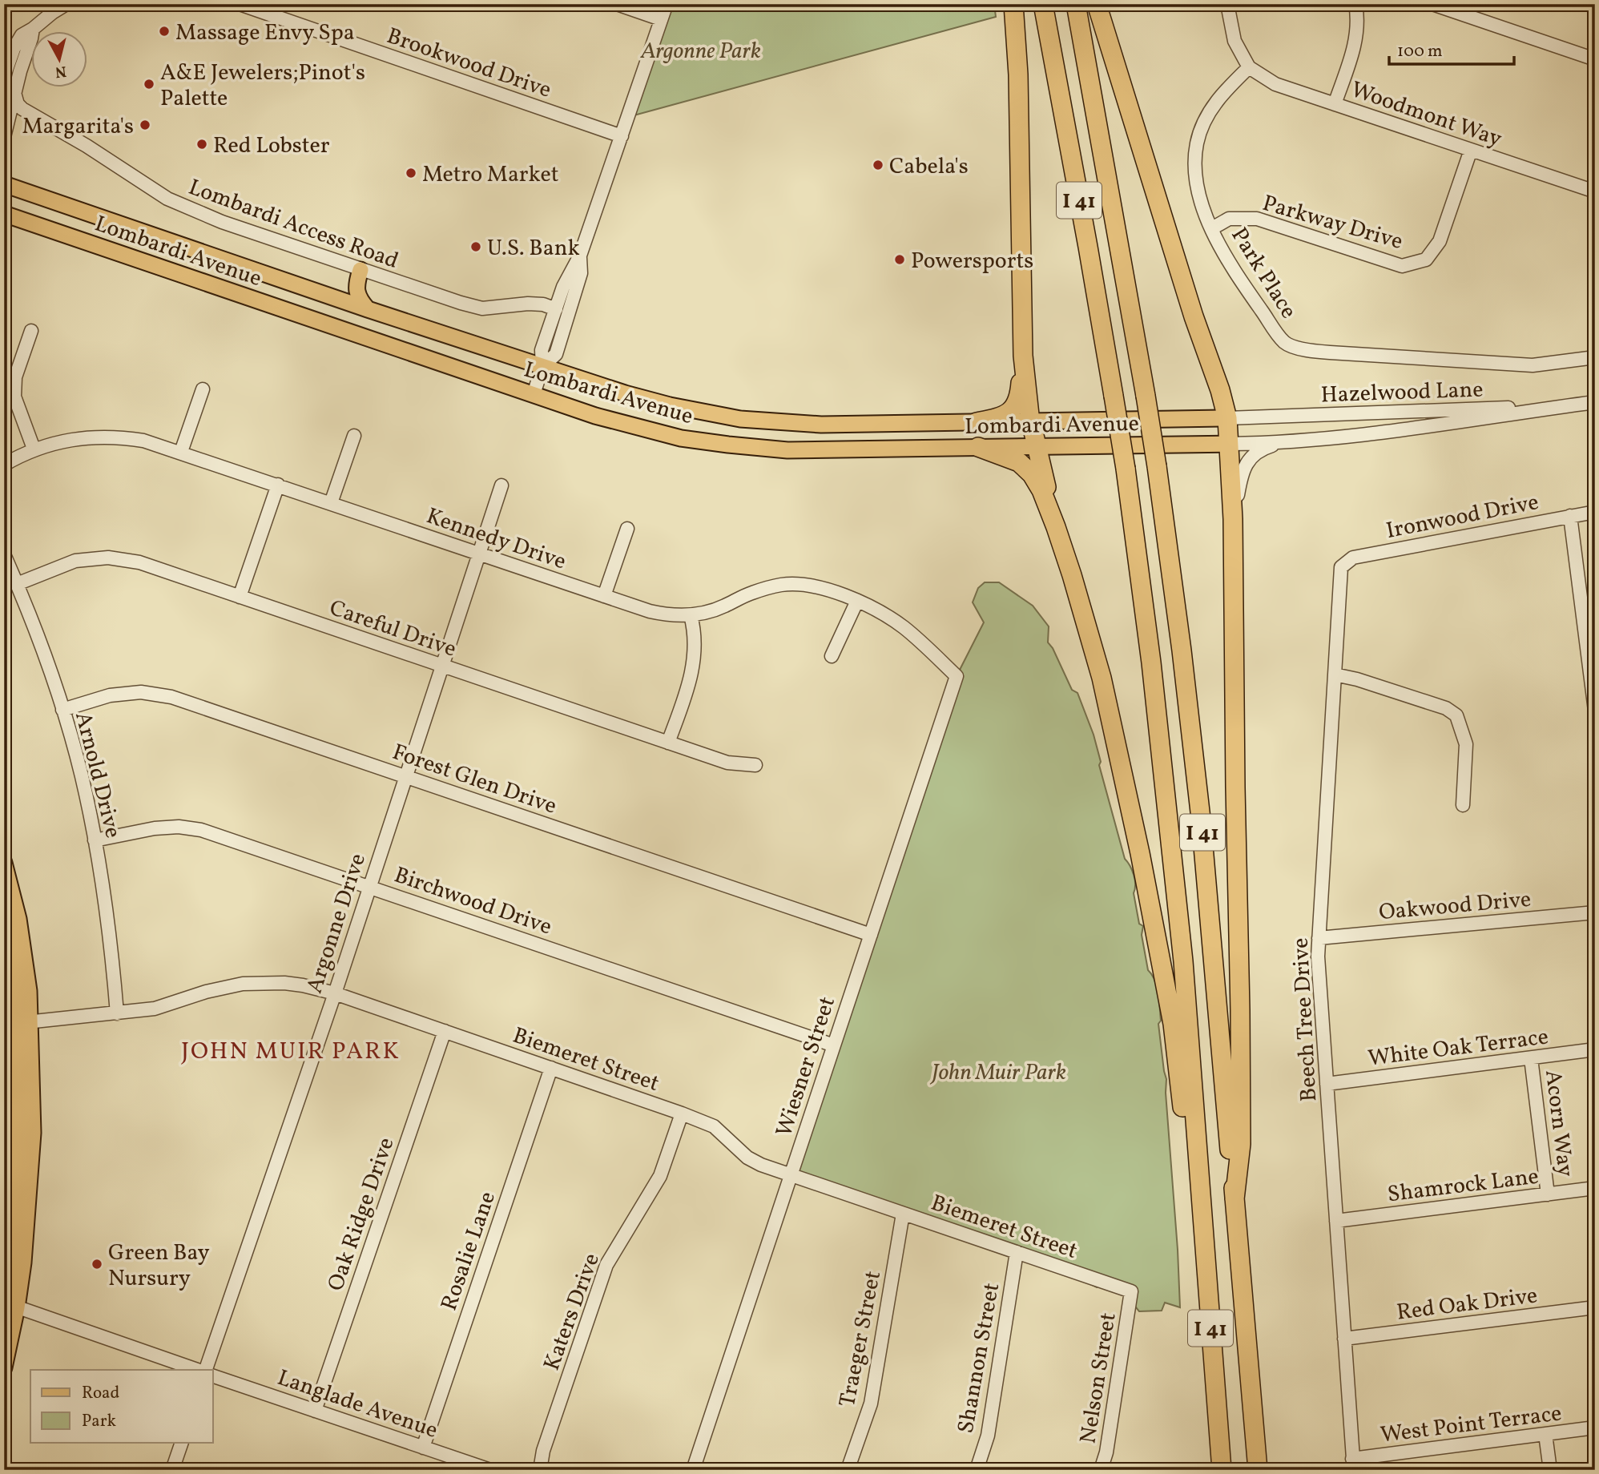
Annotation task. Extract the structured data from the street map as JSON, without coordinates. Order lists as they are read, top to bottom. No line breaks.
{"streets":{"highway":["I 41"],"main road":["Lombardi Avenue"],"street":["Brookwood Drive","Woodmont Way","Parkway Drive","Lombardi Access Road","Park Place","Hazelwood Lane","Ironwood Drive","Kennedy Drive","Careful Drive","Arnold Drive","Forest Glen Drive","Birchwood Drive","Oakwood Drive","Argonne Drive","Beech Tree Drive","White Oak Terrace","Biemeret Street","Wiesner Street","Acorn Way","Shamrock Lane","Oak Ridge Drive","Rosalie Lane","Red Oak Drive","Katers Drive","Traeger Street","Shannon Street","Nelson Street","Langlade Avenue","West Point Terrace"]},"crossings":[["Woodmont Way","Parkway Drive"],["Woodmont Way","Park Place"],["Parkway Drive","Park Place"],["Lombardi Avenue","Hazelwood Lane"],["Ironwood Drive","Beech Tree Drive"],["Kennedy Drive","Argonne Drive"],["Kennedy Drive","Wiesner Street"],["Careful Drive","Arnold Drive"],["Careful Drive","Argonne Drive"],["Arnold Drive","Forest Glen Drive"],["Arnold Drive","Birchwood Drive"],["Arnold Drive","Biemeret Street"],["Forest Glen Drive","Argonne Drive"],["Forest Glen Drive","Wiesner Street"],["Birchwood Drive","Argonne Drive"],["Birchwood Drive","Wiesner Street"],["Oakwood Drive","Beech Tree Drive"],["Argonne Drive","Biemeret Street"],["Beech Tree Drive","White Oak Terrace"],["Beech Tree Drive","Shamrock Lane"],["Beech Tree Drive","Red Oak Drive"],["Beech Tree Drive","West Point Terrace"],["White Oak Terrace","Acorn Way"],["Biemeret Street","Wiesner Street"],["Biemeret Street","Oak Ridge Drive"],["Biemeret Street","Rosalie Lane"],["Biemeret Street","Katers Drive"],["Biemeret Street","Traeger Street"],["Biemeret Street","Shannon Street"],["Biemeret Street","Nelson Street"],["Acorn Way","Shamrock Lane"],["Oak Ridge Drive","Langlade Avenue"],["Rosalie Lane","Langlade Avenue"]],"districts":["JOHN MUIR PARK"],"parks":["Argonne Park","John Muir Park"],"places":["Massage Envy Spa","A&E Jewelers;Pinot's Palette","Margarita's","Red Lobster","Cabela's","Metro Market","U.S. Bank","Powersports","Green Bay Nursury"],"legend":["Road","Park"],"scale_bar":"100 m","north":"bottom"}
